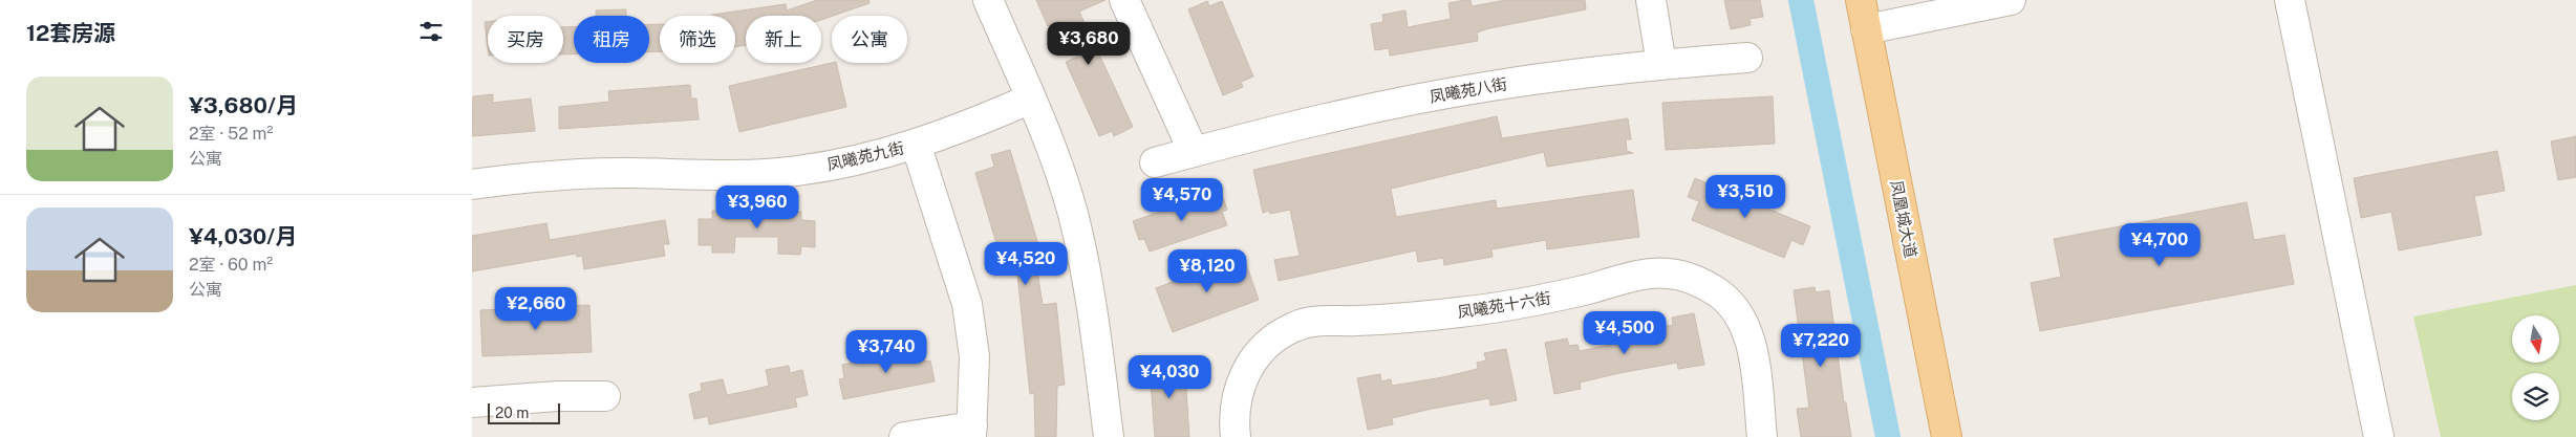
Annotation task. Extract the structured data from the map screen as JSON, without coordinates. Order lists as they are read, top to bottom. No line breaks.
{"streets":{"main road":["凤凰城大道"],"street":["凤曦苑八街","凤曦苑九街","凤曦苑十六街"]},"scale_bar":"20 m","north":"bottom","page":{"heading":"12套房源","chip":["买房","租房","筛选","新上","公寓"],"price":["¥3,680","¥3,510","¥4,570","¥3,960","¥4,700","¥4,520","¥8,120","¥2,660","¥4,500","¥7,220","¥3,740","¥4,030"],"list":[{"name":"¥3,680/月","note":"2室 · 52 m² · 公寓"},{"name":"¥4,030/月","note":"2室 · 60 m² · 公寓"}],"scale":"20 m"}}
